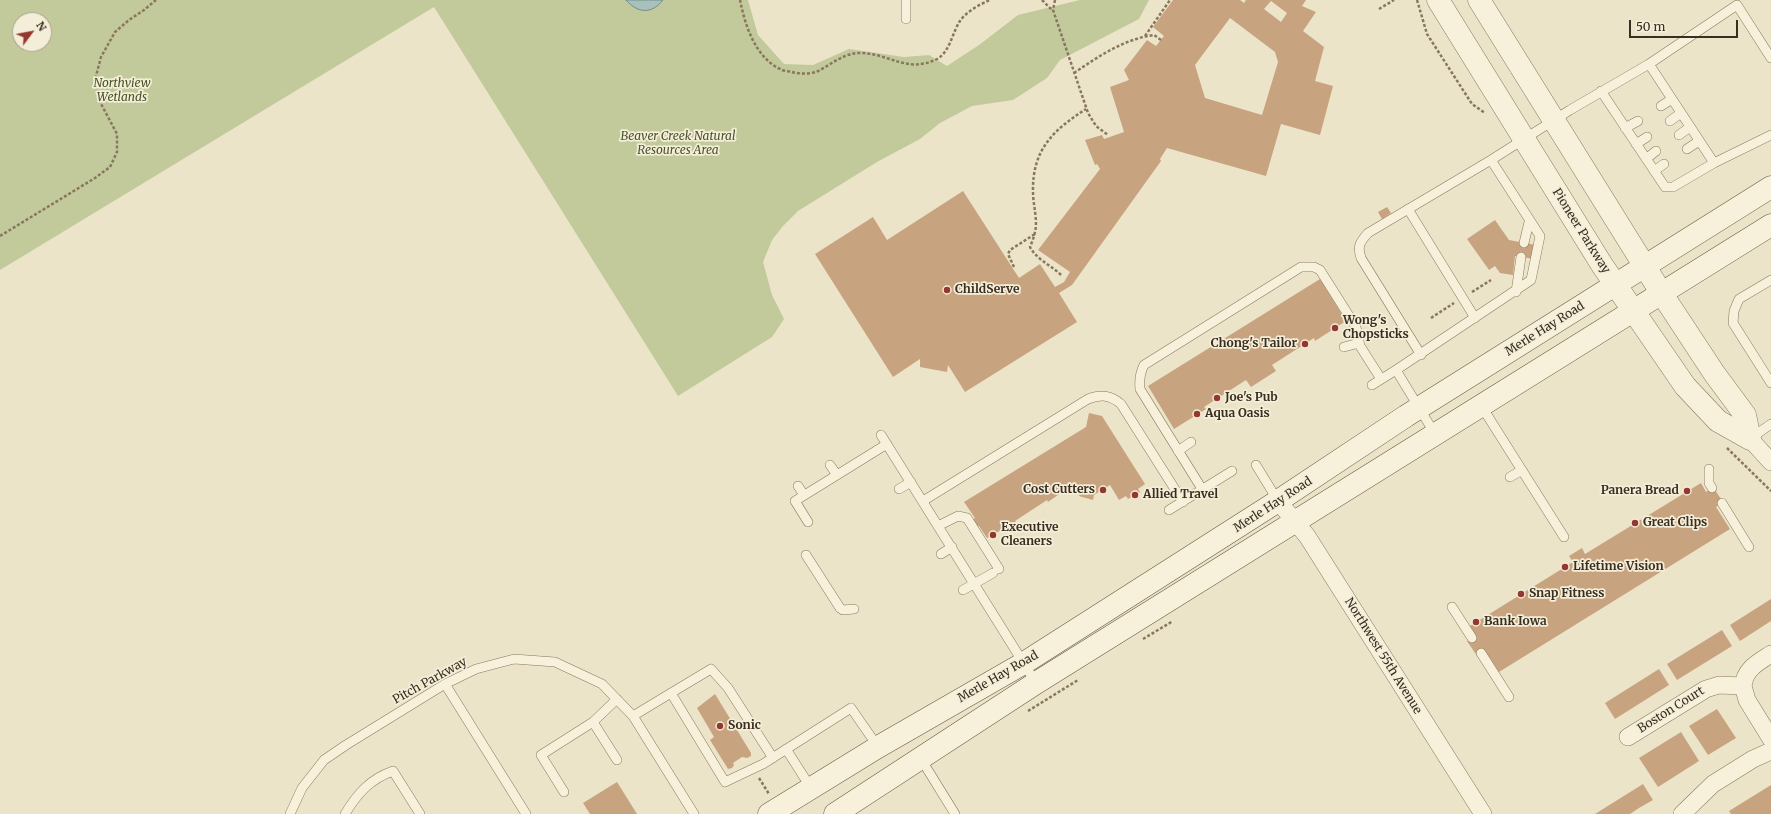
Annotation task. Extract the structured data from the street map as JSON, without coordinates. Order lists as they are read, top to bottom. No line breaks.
{"streets":{"main road":["Pioneer Parkway","Merle Hay Road"],"street":["Northwest 55th Avenue","Boston Court"],"lane":["Pitch Parkway"]},"crossings":[["Pioneer Parkway","Merle Hay Road"],["Merle Hay Road","Northwest 55th Avenue"]],"parks":["Northview Wetlands","Beaver Creek Natural Resources Area"],"places":["ChildServe","Wong's Chopsticks","Chong's Tailor","Joe's Pub","Aqua Oasis","Cost Cutters","Panera Bread","Allied Travel","Great Clips","Executive Cleaners","Lifetime Vision","Snap Fitness","Bank Iowa","Sonic"],"scale_bar":"50 m","north":"top right"}
